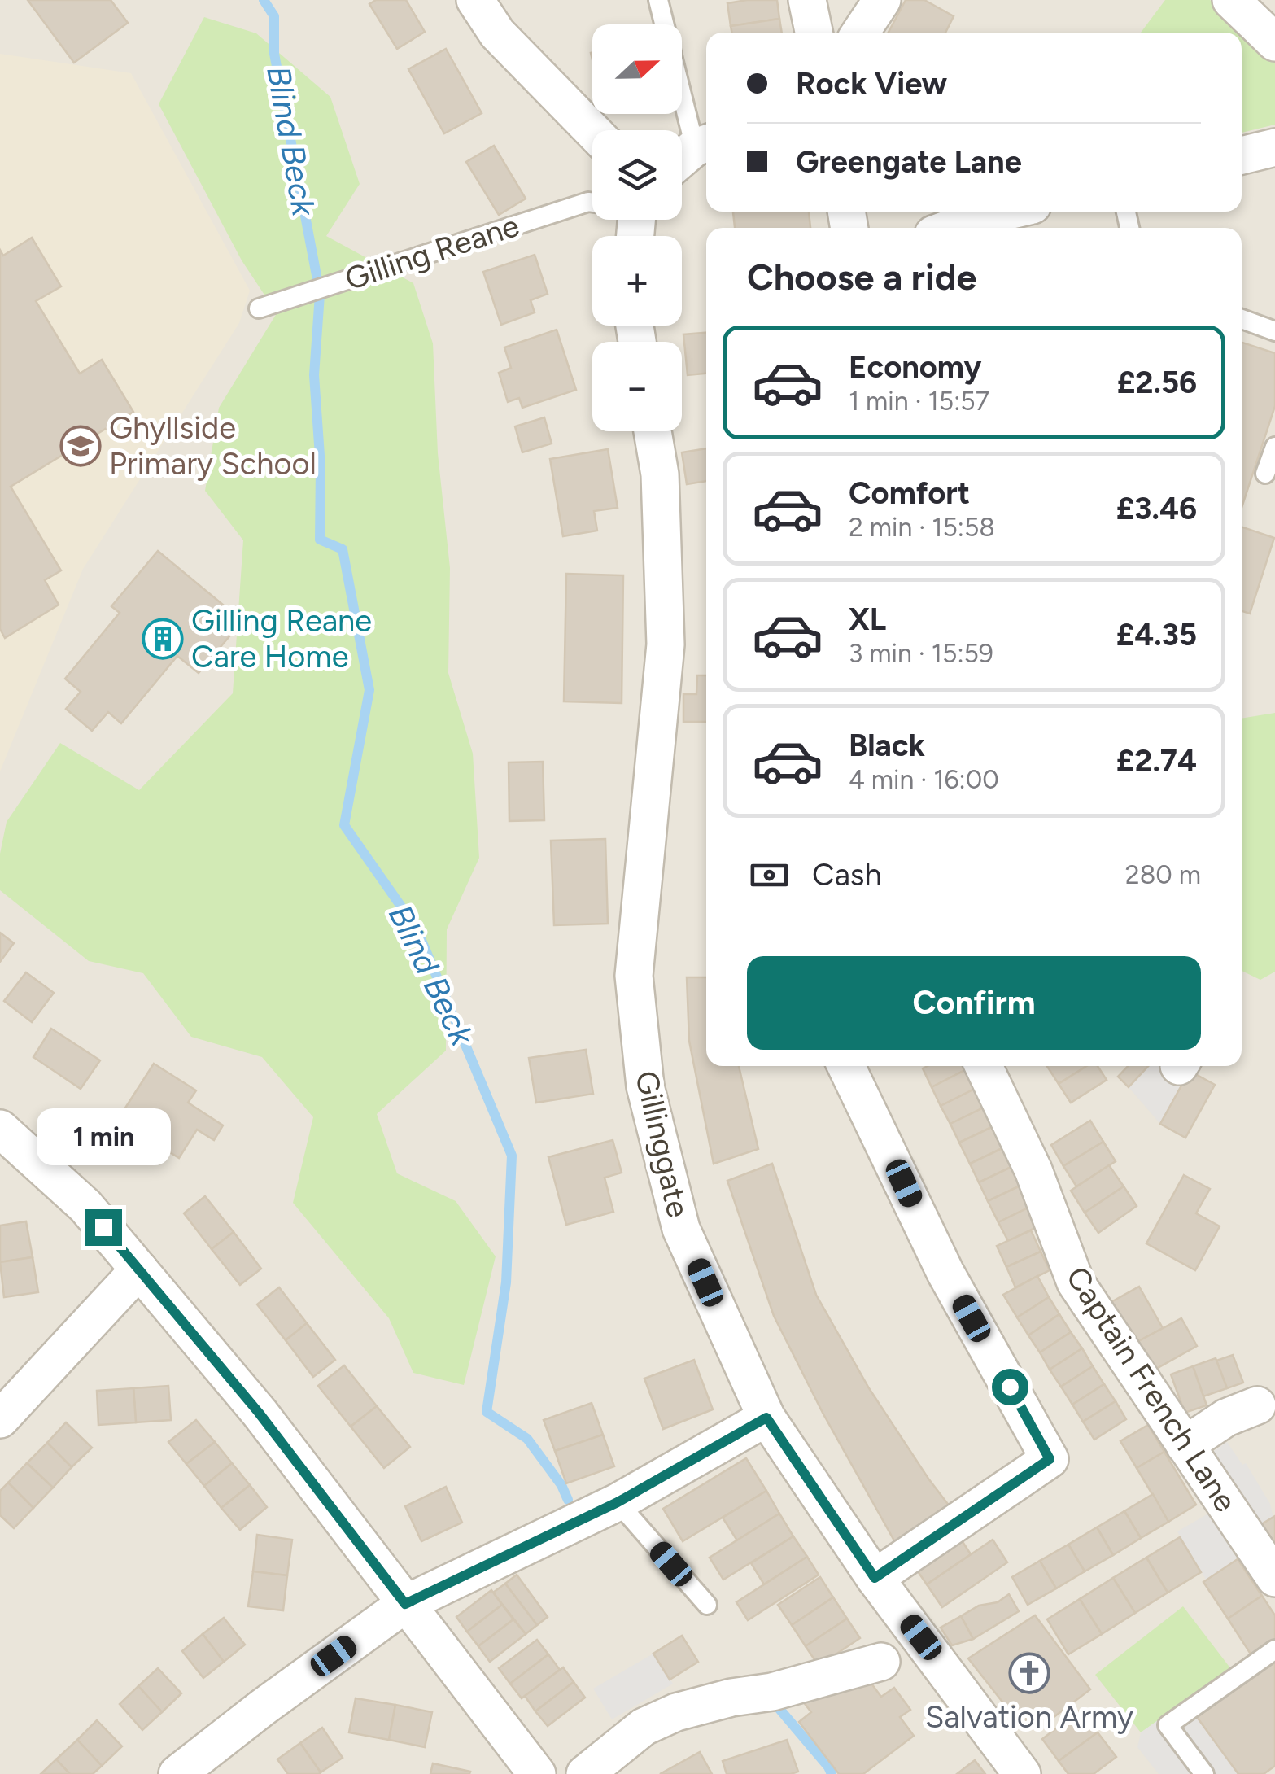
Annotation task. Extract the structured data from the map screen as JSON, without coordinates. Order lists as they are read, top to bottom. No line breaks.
{"streets":{"street":["Gillinggate","Captain French Lane"],"lane":["Gilling Reane"]},"water":["Blind Beck"],"places":{"school or university":["Ghyllside Primary School"],"building":["Gilling Reane Care Home"],"church":["Salvation Army"]},"north":"right","page":{"map_buttons":["+","−"],"banner":["Rock View","Greengate Lane"],"heading":"Choose a ride","list":[{"name":"Economy","note":"1 min · 15:57","value":"£2.56"},{"name":"Comfort","note":"2 min · 15:58","value":"£3.46"},{"name":"XL","note":"3 min · 15:59","value":"£4.35"},{"name":"Black","note":"4 min · 16:00","value":"£2.74"}],"pay":["Cash","280 m"],"buttons":"Confirm","bubble":"1 min"}}
